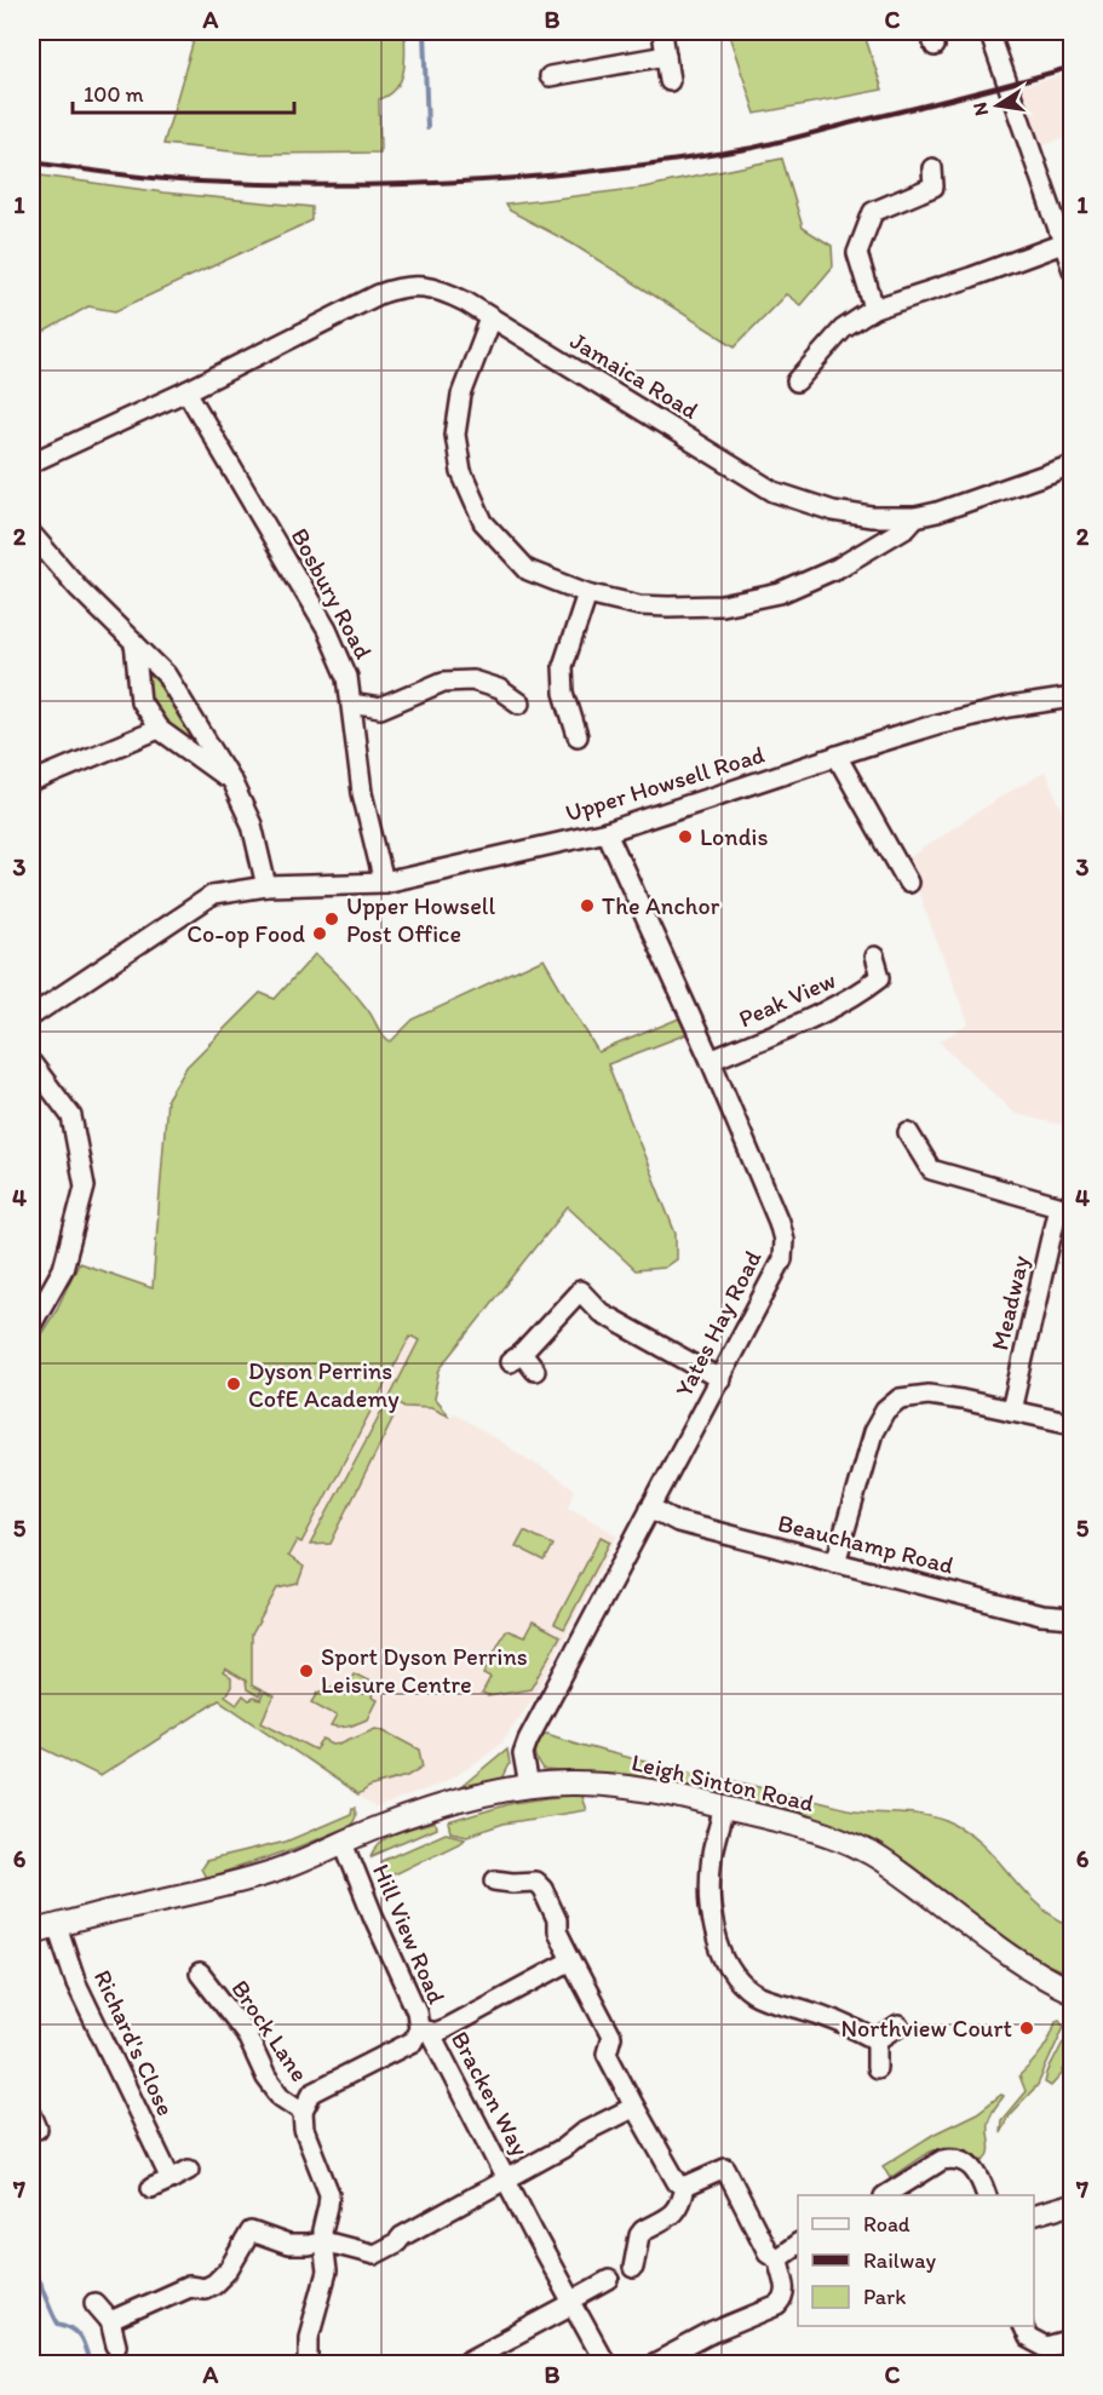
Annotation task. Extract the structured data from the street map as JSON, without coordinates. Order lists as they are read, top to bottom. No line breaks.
{"streets":{"main road":["Leigh Sinton Road"],"street":["Jamaica Road","Bosbury Road","Upper Howsell Road","Peak View","Meadway","Yates Hay Road","Beauchamp Road","Hill View Road","Brock Lane","Richard's Close","Bracken Way"]},"crossings":[["Jamaica Road","Bosbury Road"],["Bosbury Road","Upper Howsell Road"],["Upper Howsell Road","Yates Hay Road"],["Peak View","Yates Hay Road"],["Yates Hay Road","Beauchamp Road"],["Yates Hay Road","Leigh Sinton Road"],["Leigh Sinton Road","Hill View Road"],["Leigh Sinton Road","Richard's Close"],["Hill View Road","Brock Lane"],["Hill View Road","Bracken Way"]],"places":["Londis","The Anchor","Upper Howsell Post Office","Co-op Food","Dyson Perrins CofE Academy","Sport Dyson Perrins Leisure Centre","Northview Court"],"legend":["Road","Railway","Park"],"scale_bar":"100 m","north":"left","grid":{"columns":["A","B","C"],"rows":["1","2","3","4","5","6","7"]}}
